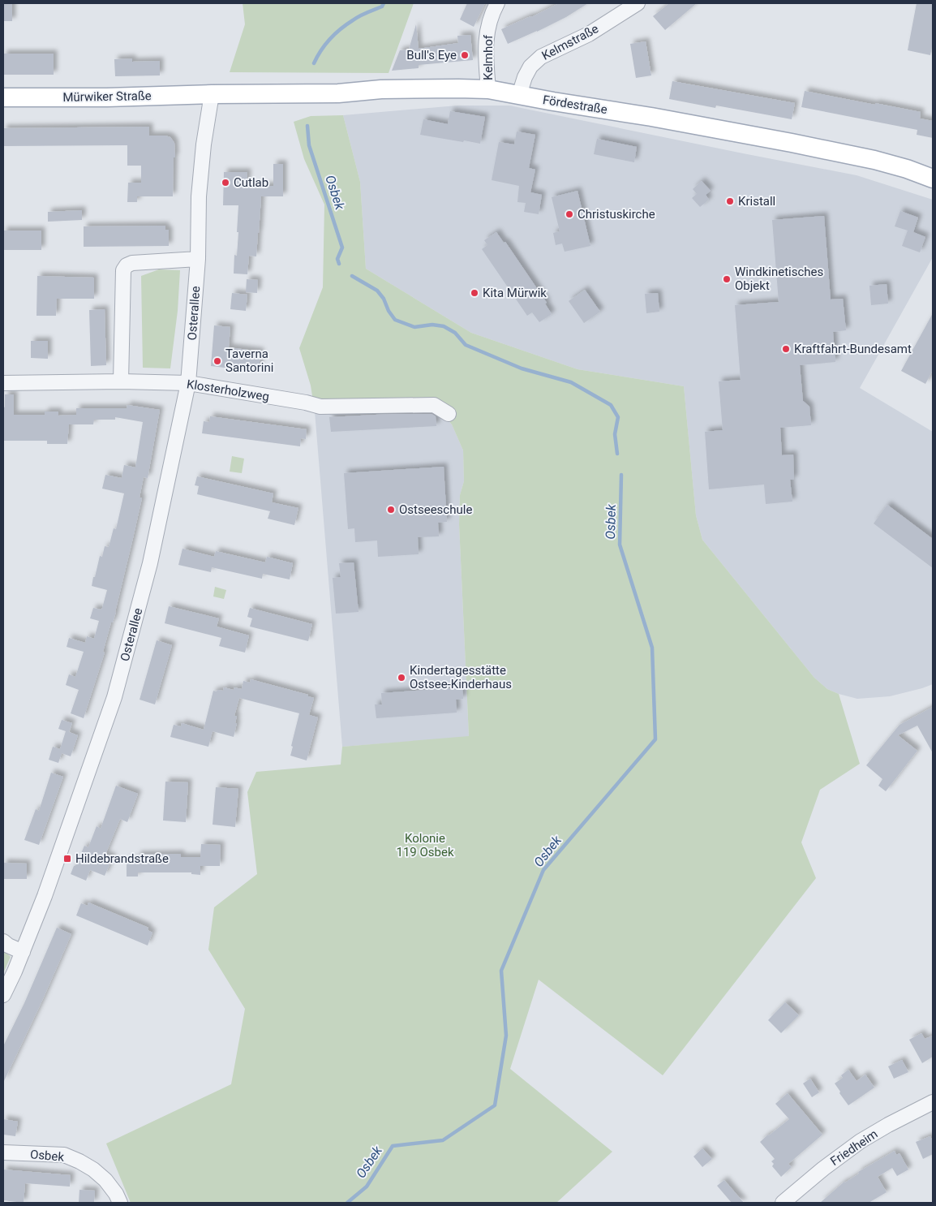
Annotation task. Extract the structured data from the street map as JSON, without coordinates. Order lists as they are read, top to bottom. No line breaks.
{"streets":{"main road":["Mürwiker Straße","Fördestraße"],"street":["Kelmstraße","Kelmhof","Osterallee","Klosterholzweg","Friedheim","Osbek"]},"crossings":[["Kelmstraße","Fördestraße"],["Kelmhof","Fördestraße"],["Mürwiker Straße","Fördestraße"],["Mürwiker Straße","Osterallee"],["Fördestraße","Osterallee"],["Osterallee","Klosterholzweg"]],"water":["Osbek"],"parks":["Kolonie 119 Osbek"],"places":{"other":["Bull's Eye","Cutlab","Kristall","Christuskirche","Windkinetisches Objekt","Kita Mürwik","Kraftfahrt-Bundesamt","Taverna Santorini","Ostseeschule","Kindertagesstätte Ostsee-Kinderhaus"],"transit":["Hildebrandstraße"]}}
